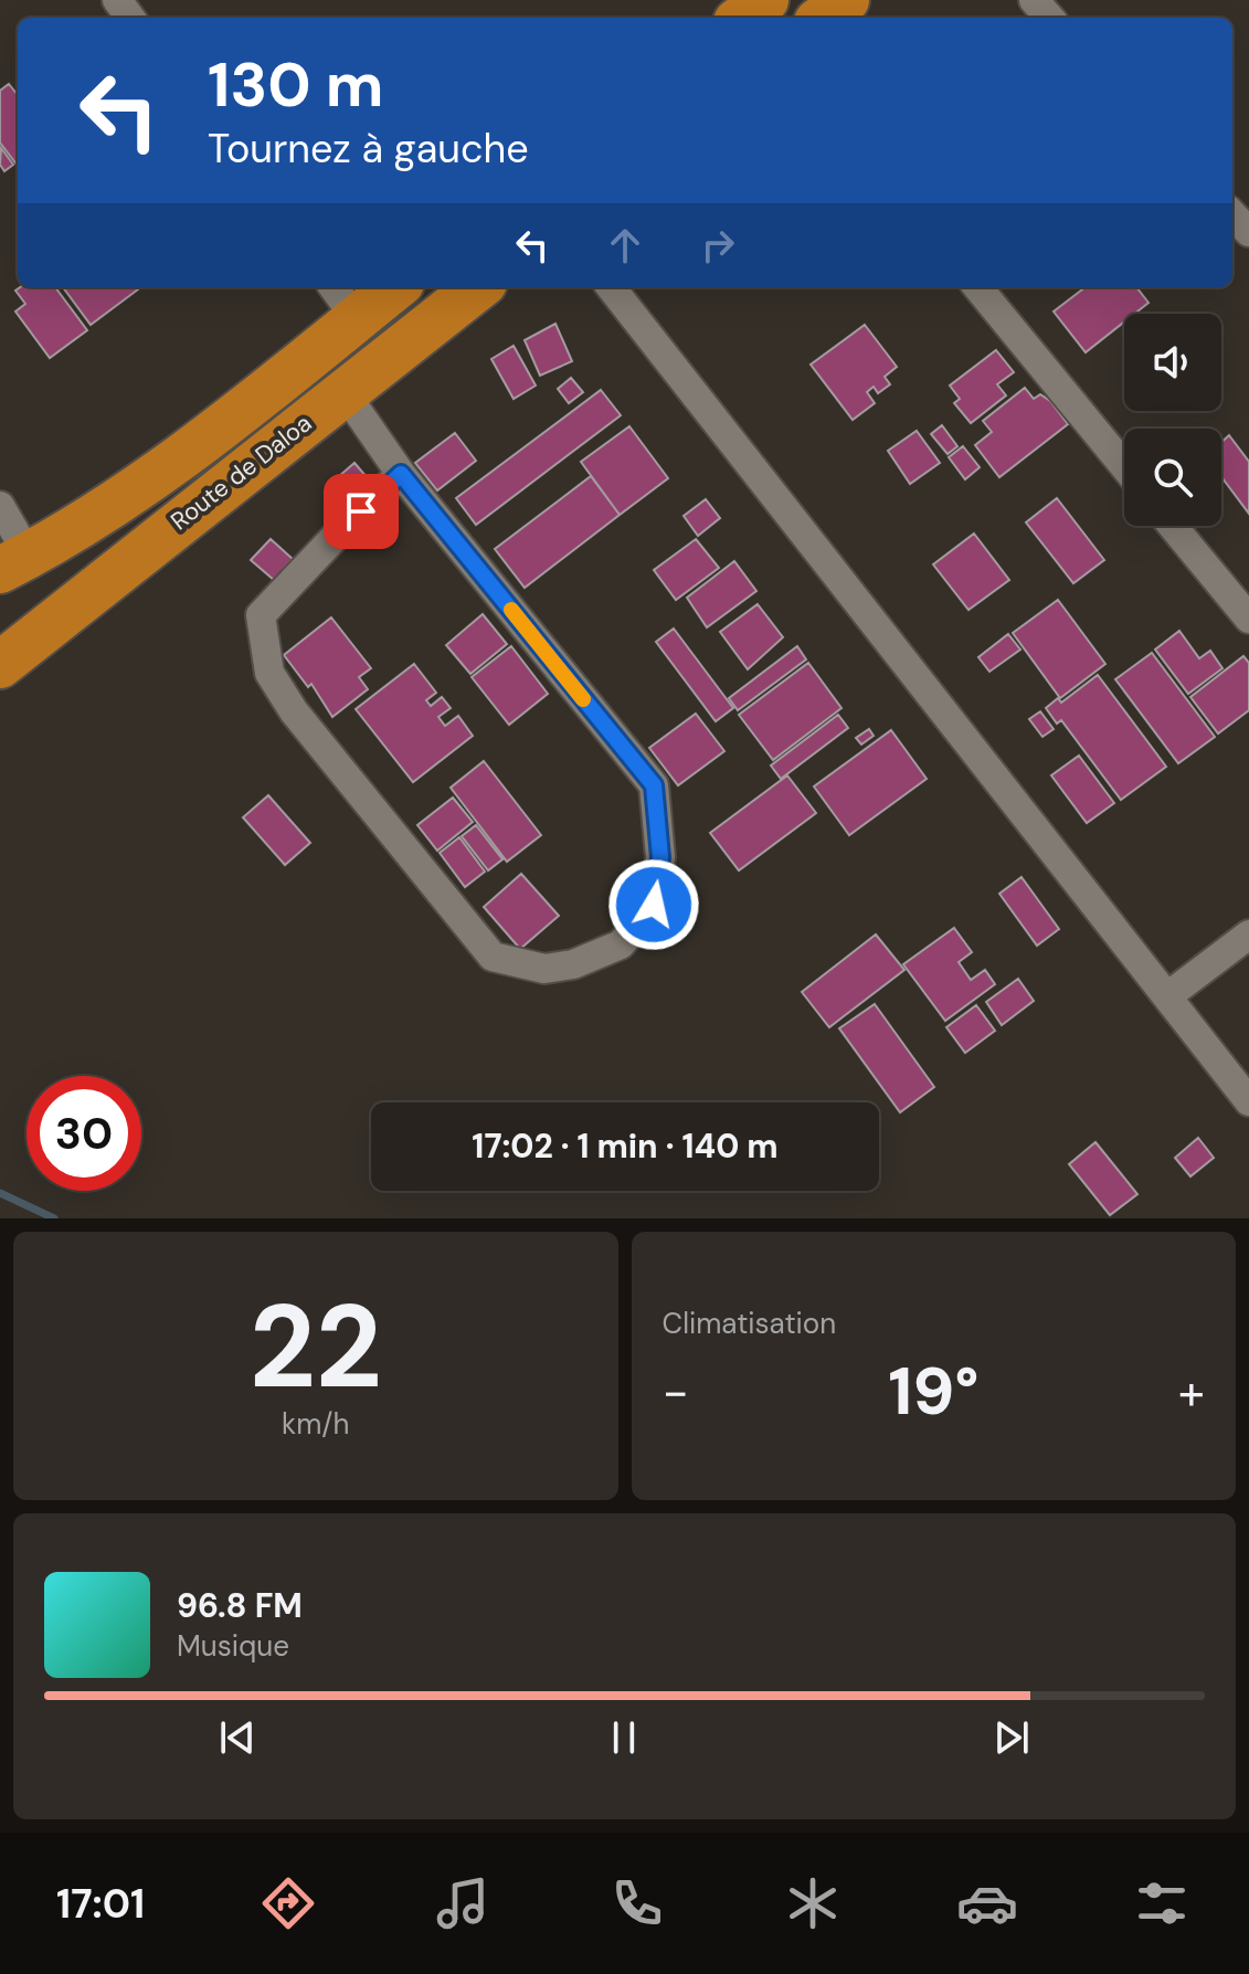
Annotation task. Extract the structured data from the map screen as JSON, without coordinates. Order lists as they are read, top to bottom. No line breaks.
{"streets":{"highway":["Route de Daloa"]},"page":{"turn":["130 m","Tournez à gauche"],"limit":"30","trip":"17:02 · 1 min · 140 m","tile":[["22","km/h"],"Climatisation"],"heat":["−","19°","+"],"song":["96.8 FM","Musique"],"tabs":"17:01"}}
